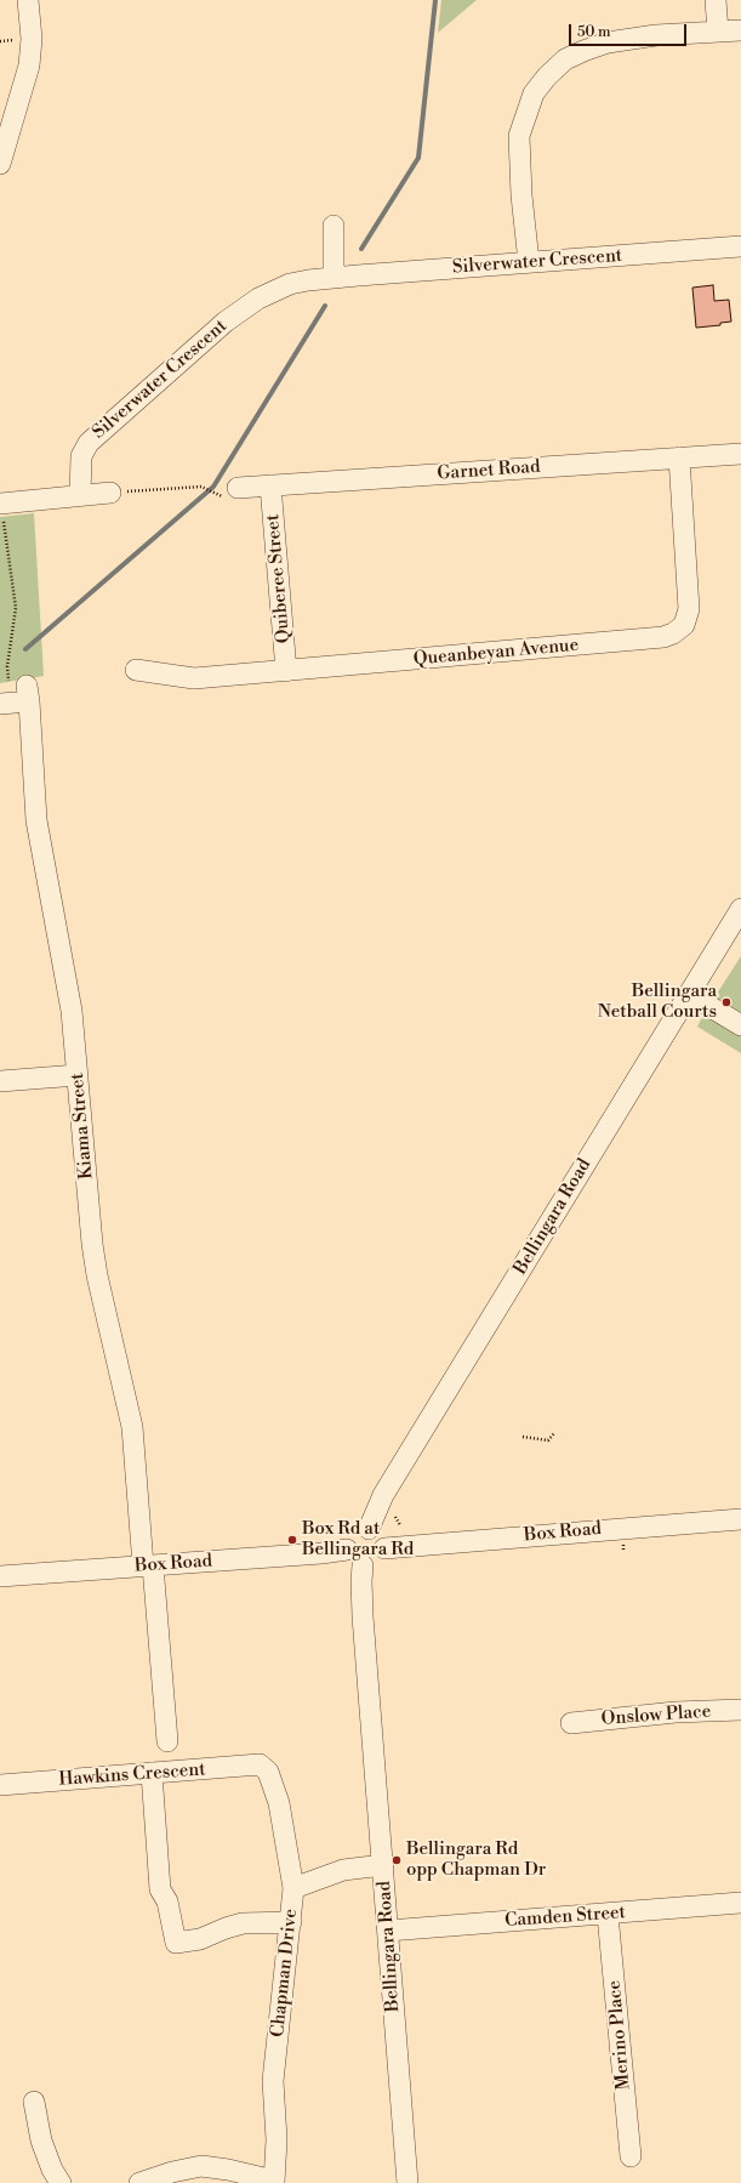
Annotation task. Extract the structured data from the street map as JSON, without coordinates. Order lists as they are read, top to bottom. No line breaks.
{"streets":{"street":["Silverwater Crescent","Garnet Road","Quiberee Street","Queanbeyan Avenue","Kiama Street","Bellingara Road","Box Road","Onslow Place","Hawkins Crescent","Camden Street","Chapman Drive","Merino Place"]},"crossings":[["Garnet Road","Quiberee Street"],["Garnet Road","Queanbeyan Avenue"],["Quiberee Street","Queanbeyan Avenue"],["Kiama Street","Box Road"],["Bellingara Road","Box Road"],["Bellingara Road","Camden Street"],["Hawkins Crescent","Chapman Drive"],["Camden Street","Merino Place"]],"places":["Bellingara Netball Courts","Box Rd at Bellingara Rd","Bellingara Rd opp Chapman Dr"],"scale_bar":"50 m"}
